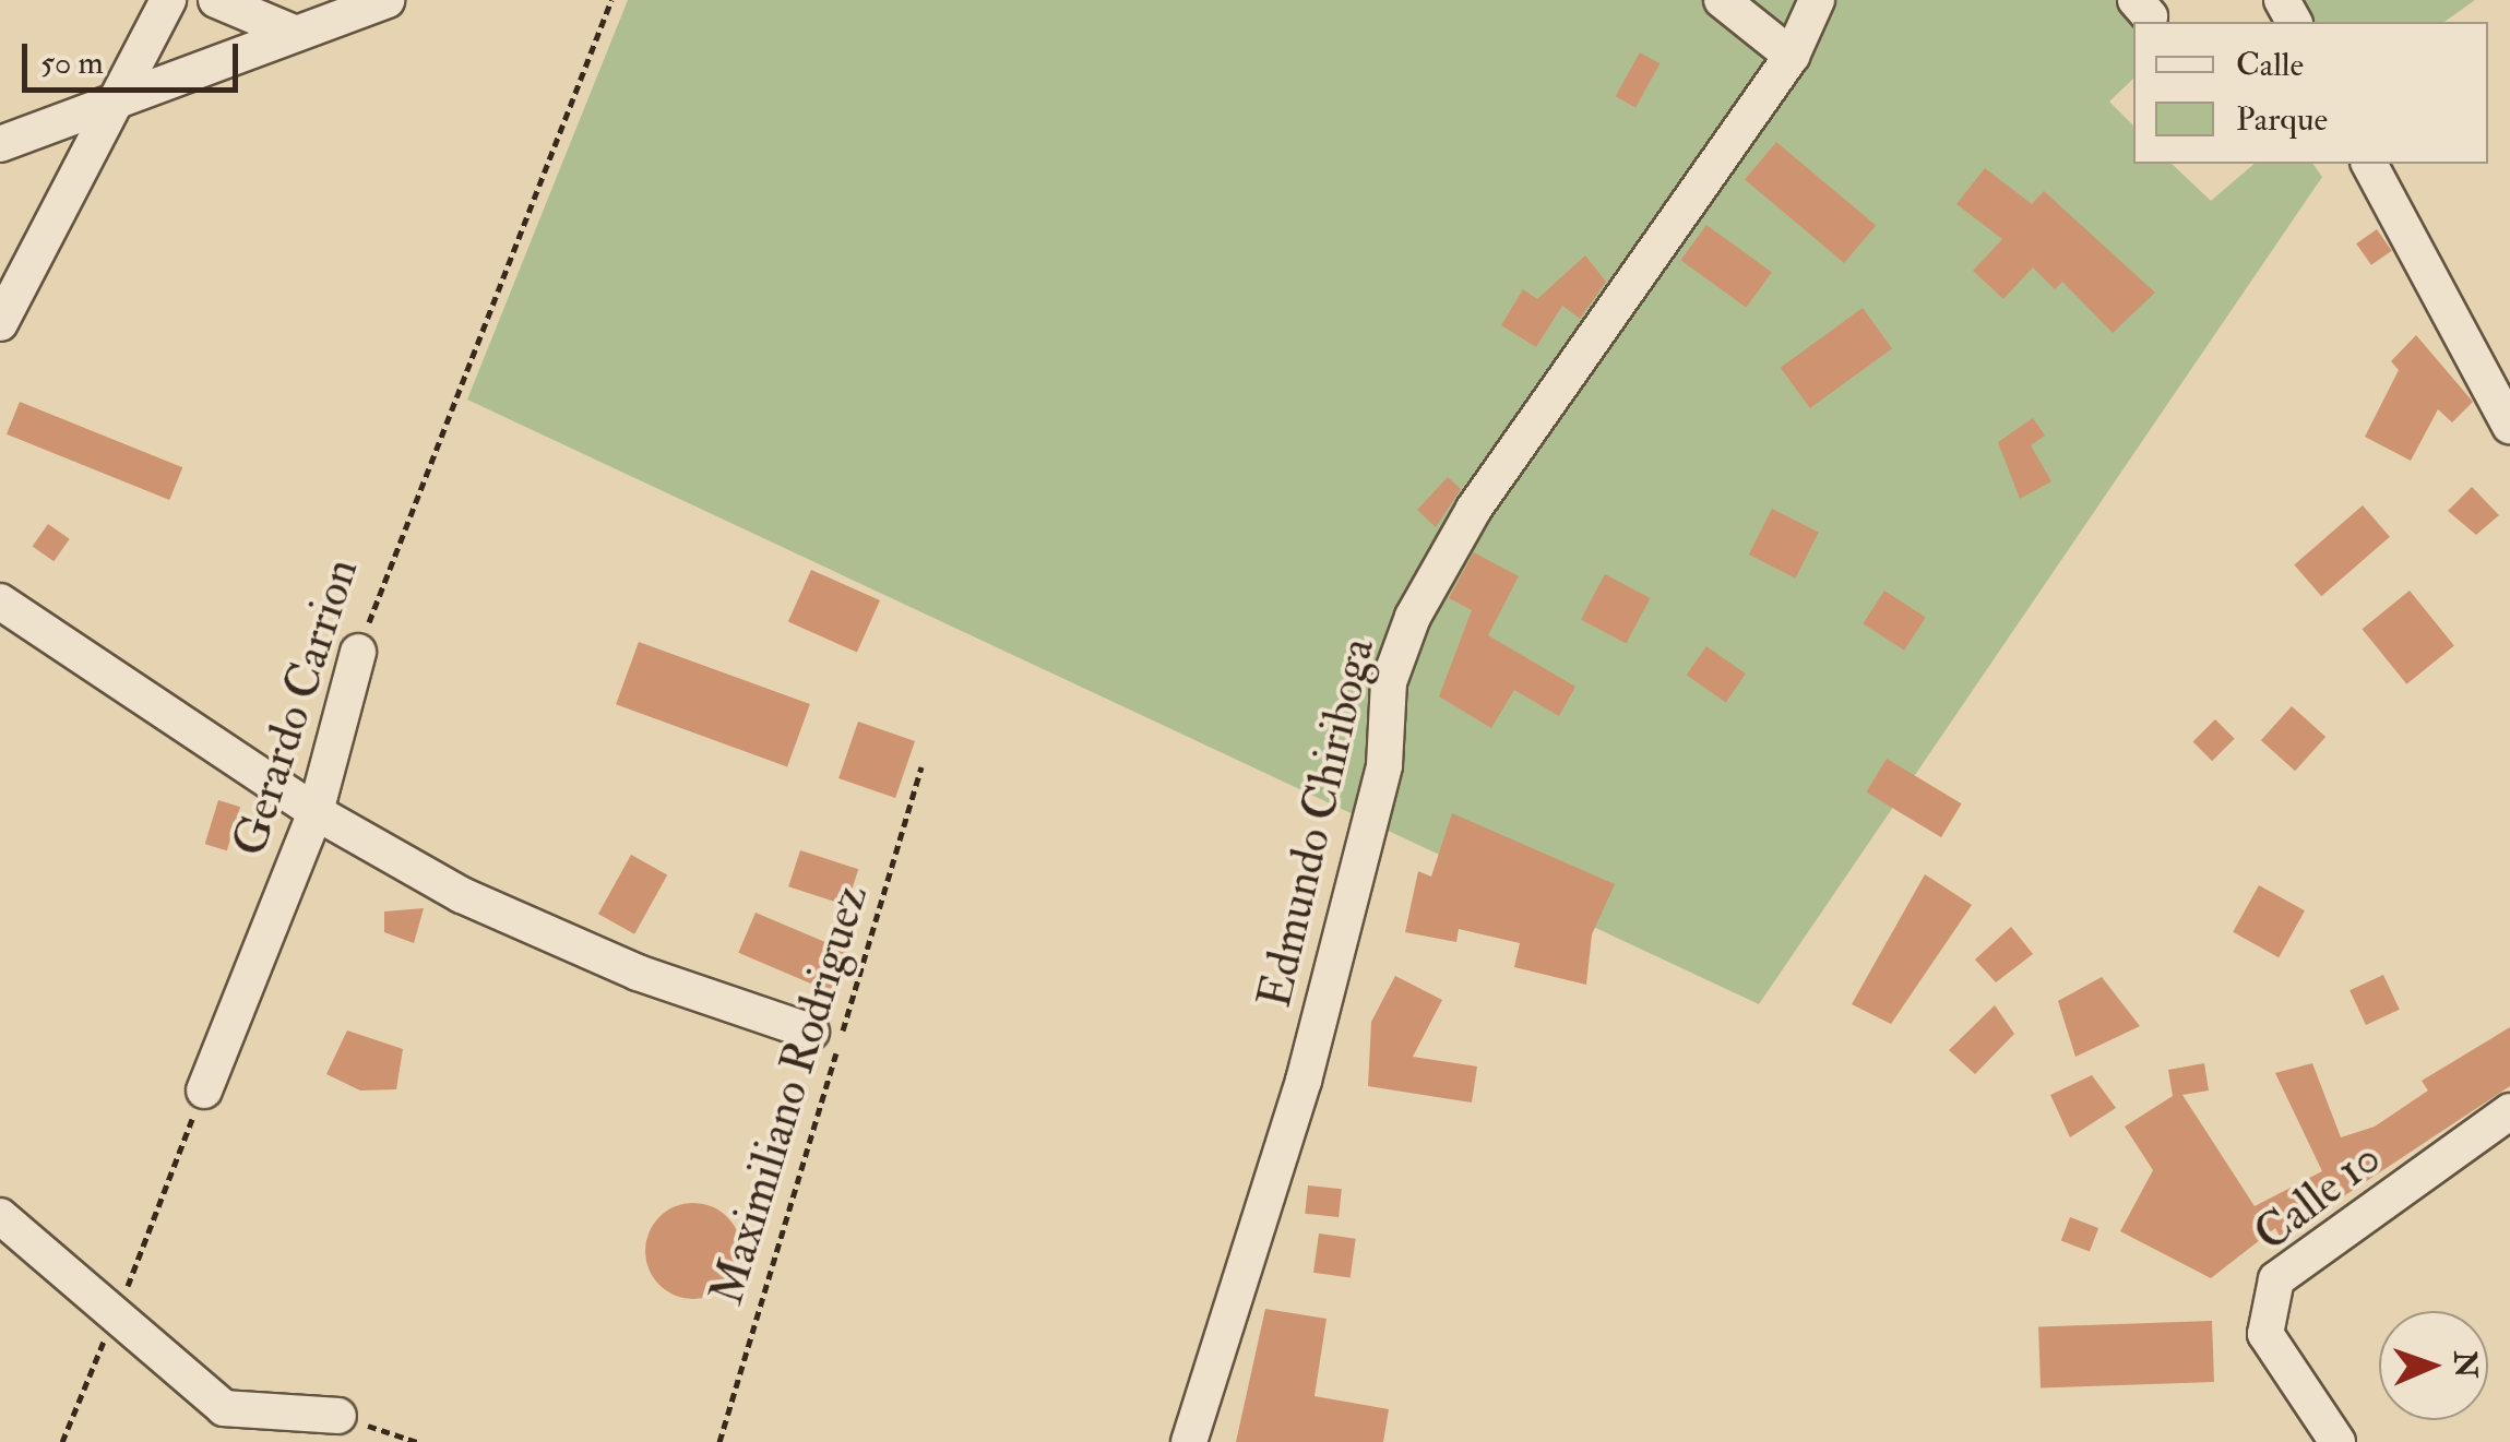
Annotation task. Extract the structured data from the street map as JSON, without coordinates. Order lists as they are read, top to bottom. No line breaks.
{"streets":{"street":["Gerardo Carrion","Edmundo Chiriboga","Calle 10"],"path":["Maximiliano Rodriguez"]},"legend":["Calle","Parque"],"scale_bar":"50 m","north":"right"}
